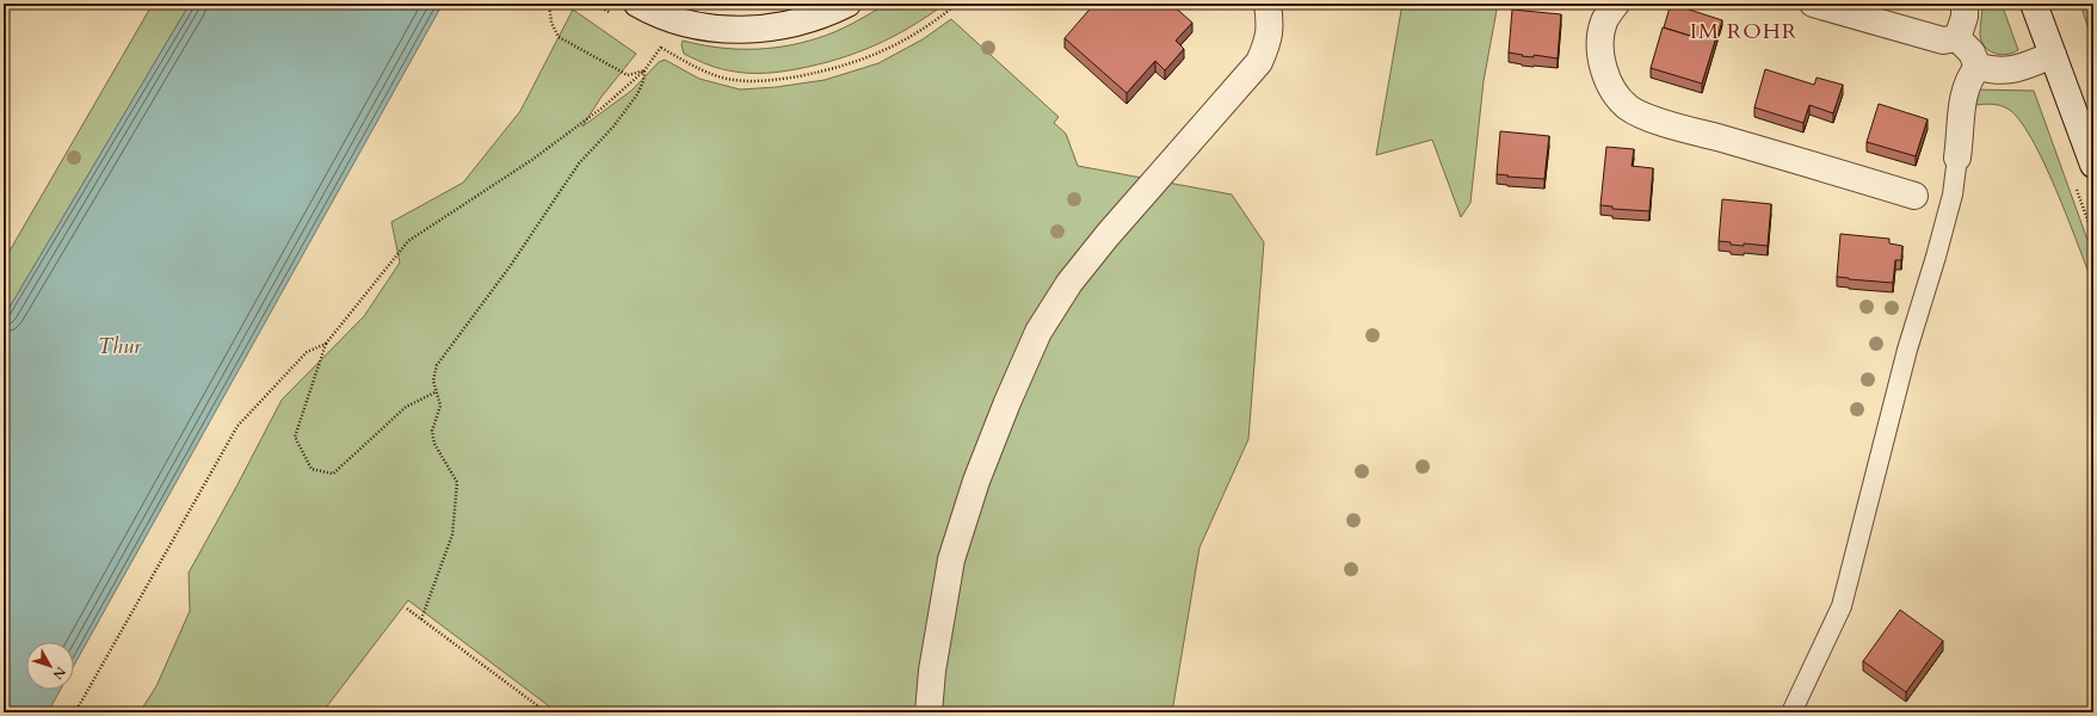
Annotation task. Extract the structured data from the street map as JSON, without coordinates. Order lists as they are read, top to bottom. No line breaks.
{"districts":["IM ROHR"],"water":["Thur"],"north":"bottom right"}
